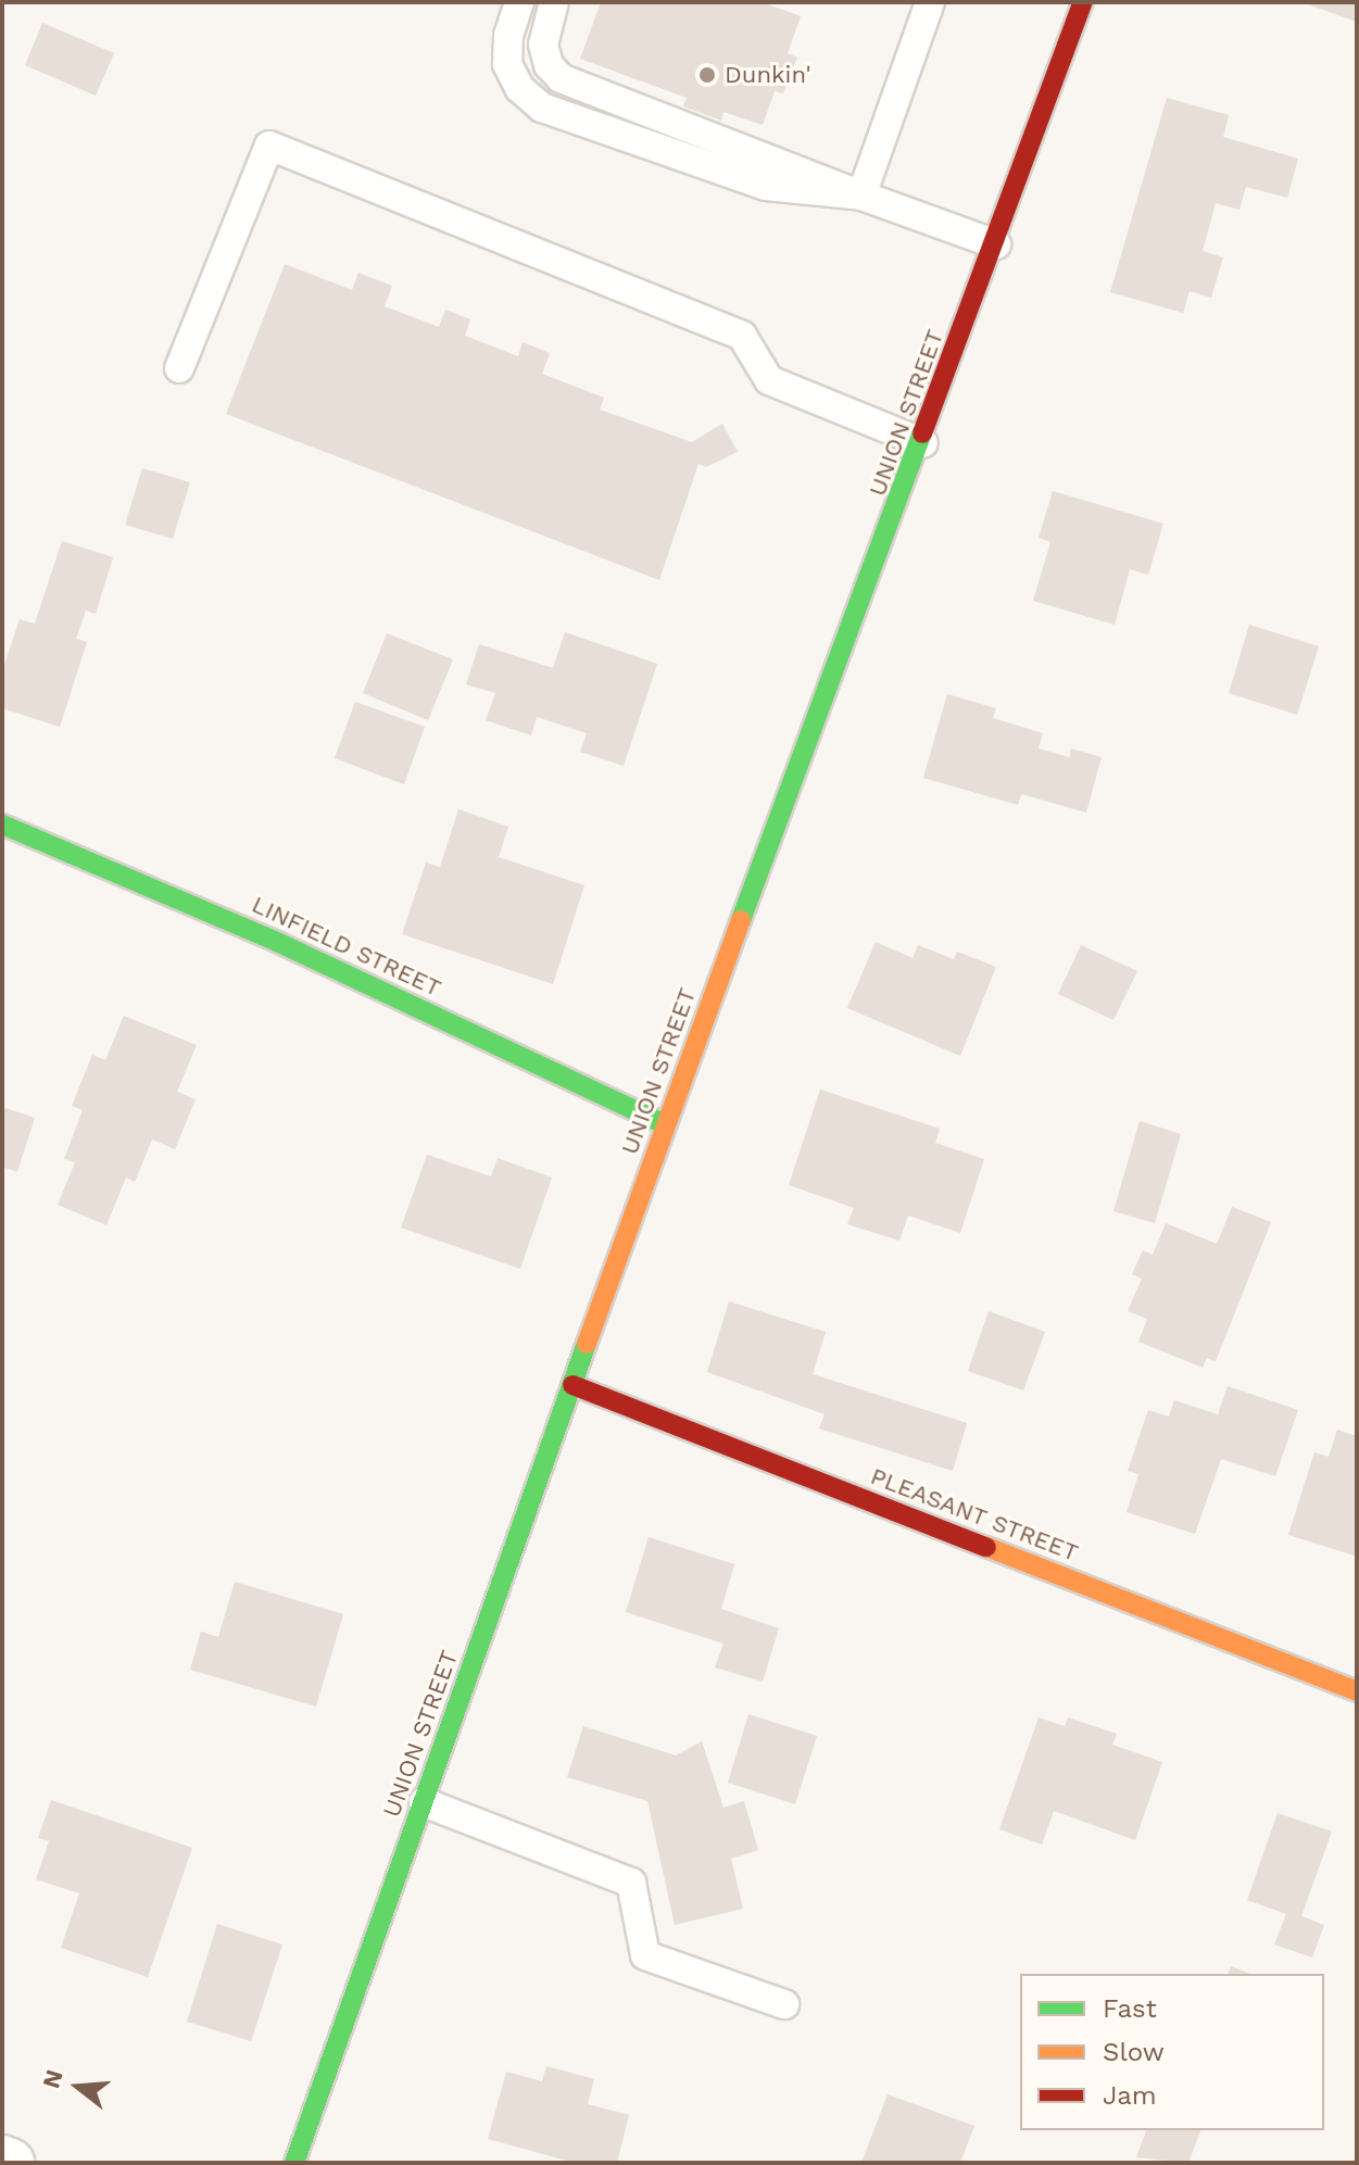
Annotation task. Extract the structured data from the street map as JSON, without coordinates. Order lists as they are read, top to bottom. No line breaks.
{"streets":{"main road":["UNION STREET","LINFIELD STREET","PLEASANT STREET"]},"crossings":[["UNION STREET","LINFIELD STREET"],["UNION STREET","PLEASANT STREET"]],"places":["Dunkin'"],"legend":["Fast","Slow","Jam"],"north":"left"}
